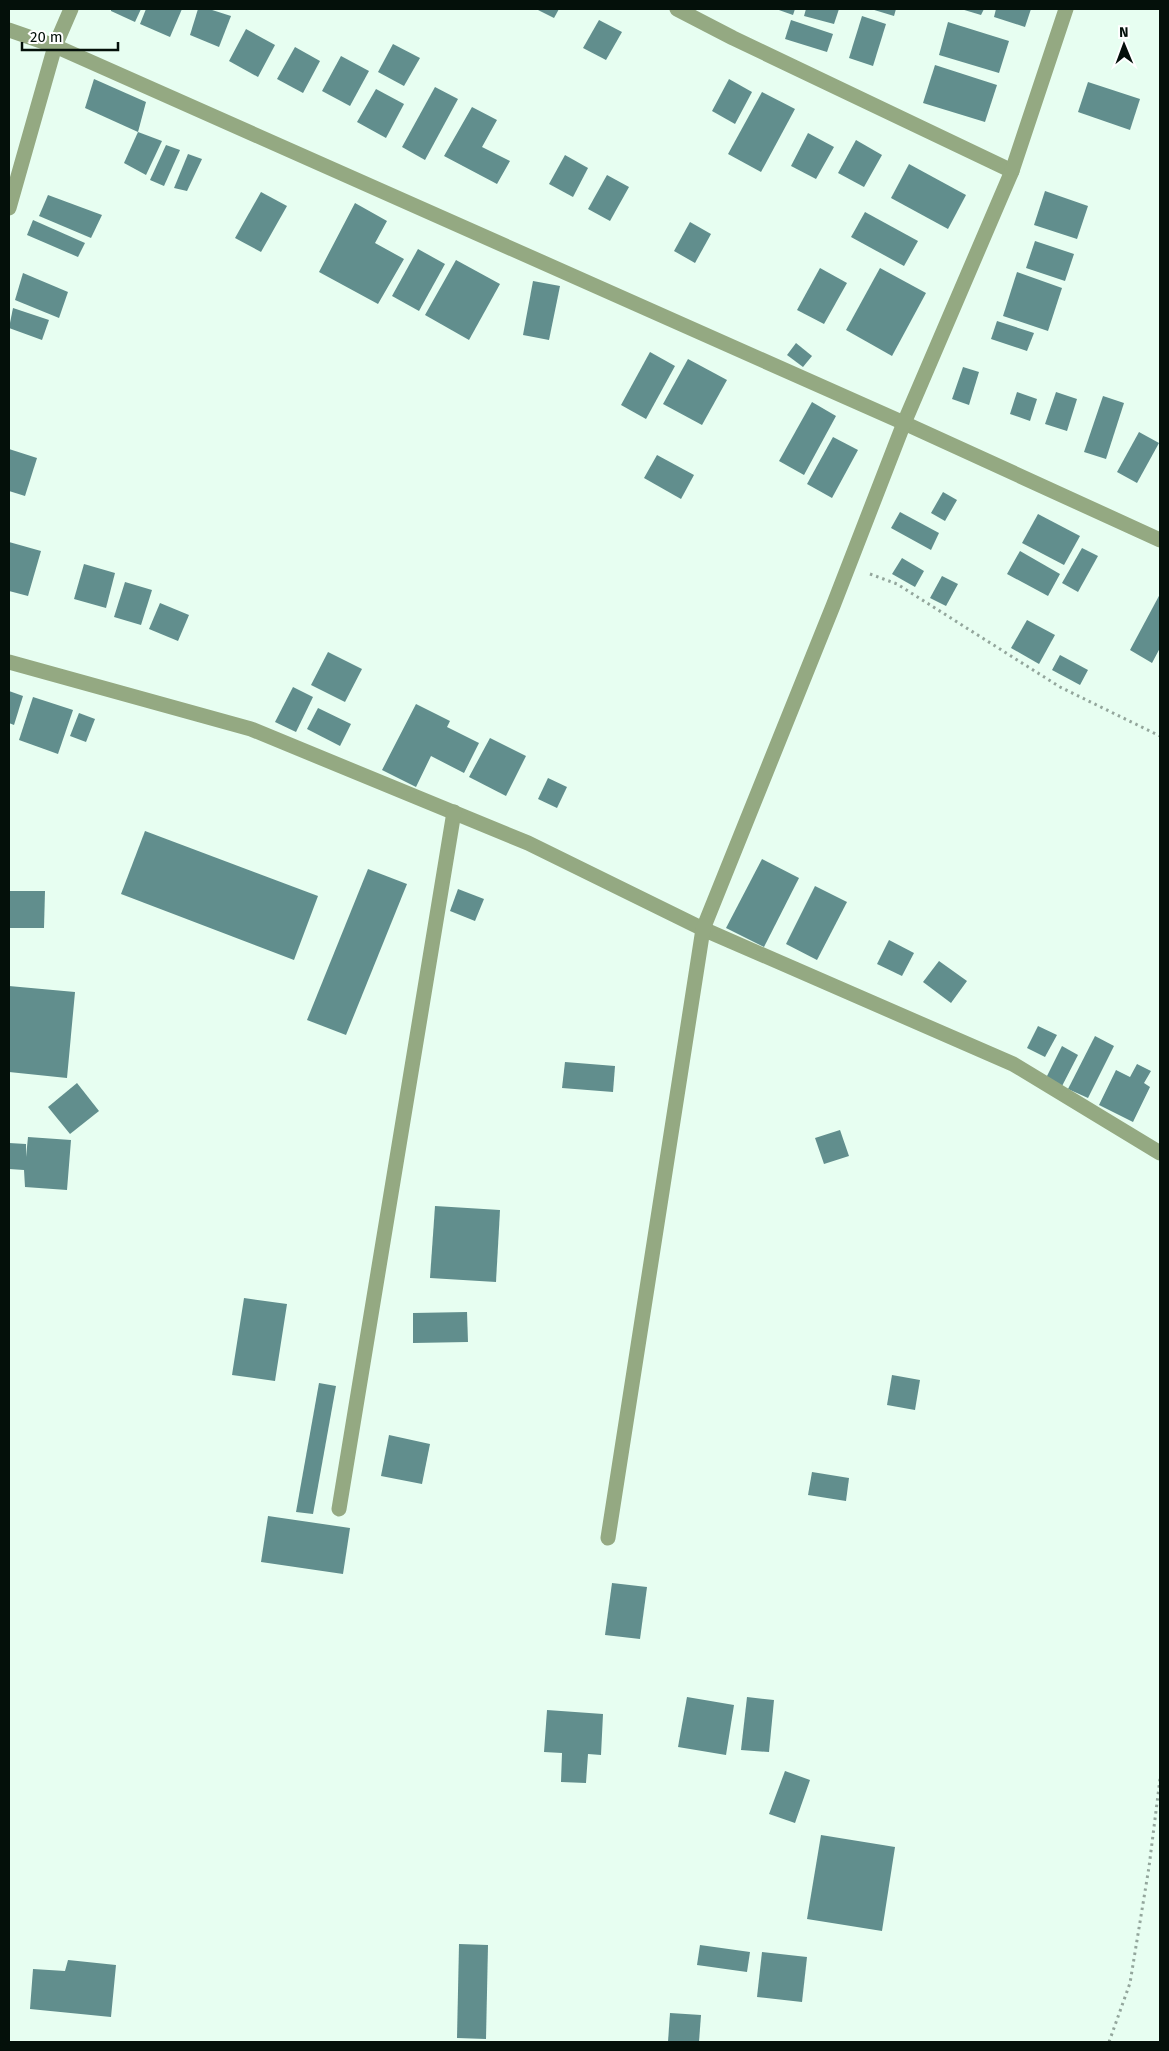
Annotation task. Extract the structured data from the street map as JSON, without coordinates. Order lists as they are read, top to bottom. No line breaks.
{"scale_bar":"20 m","north":"top"}
